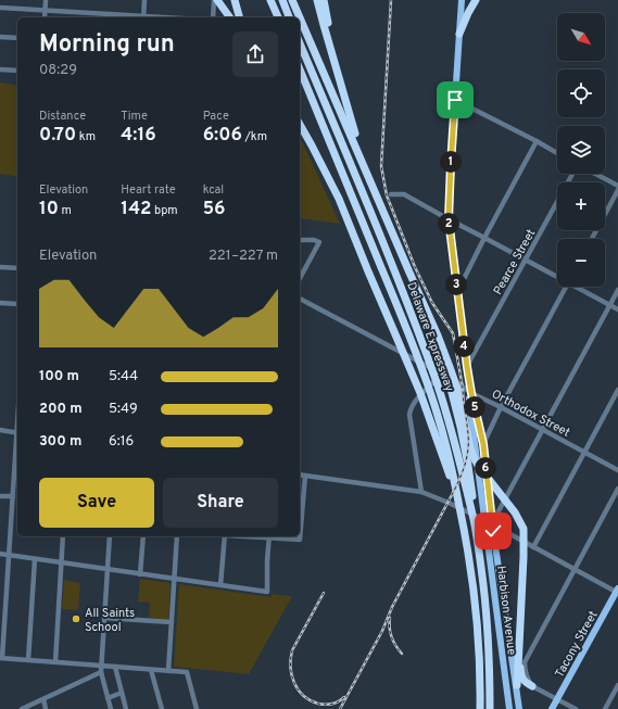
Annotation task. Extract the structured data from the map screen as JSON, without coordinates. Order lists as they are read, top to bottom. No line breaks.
{"streets":{"highway":["Delaware Expressway"],"main road":["Harbison Avenue","Tacony Street"],"street":["Pearce Street","Orthodox Street"]},"crossings":[["Orthodox Street","Harbison Avenue"]],"places":["All Saints School"],"north":"bottom right","page":{"map_buttons":["+","−"],"heading":["Morning run","08:29"],"stats":[["Distance","0.70 km"],["Time","4:16"],["Pace","6:06 /km"],["Elevation","10 m"],["Heart rate","142 bpm"],["kcal","56"]],"pins":["1","2","3","4","5","6"],"chart":["Elevation","221–227 m"],"list":[{"name":"100 m","note":"5:44"},{"name":"200 m","note":"5:49"},{"name":"300 m","note":"6:16"}],"buttons":["Save","Share"]}}
